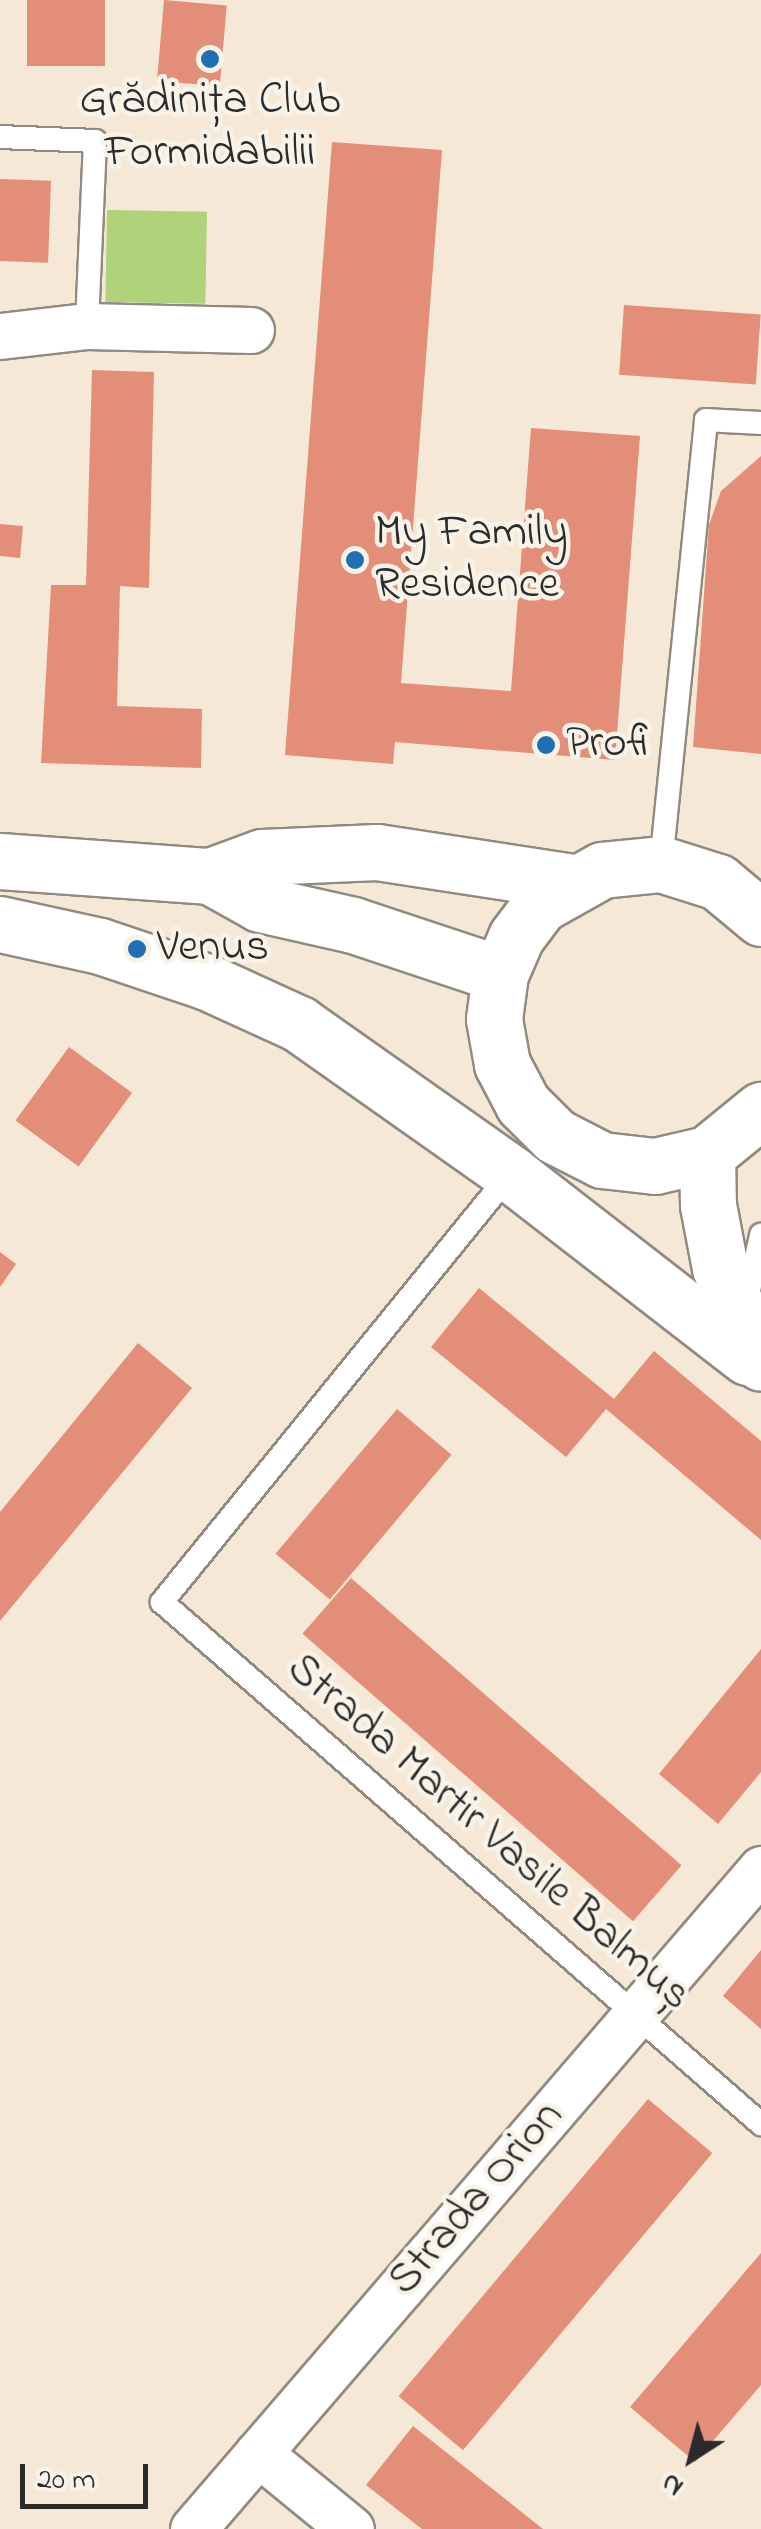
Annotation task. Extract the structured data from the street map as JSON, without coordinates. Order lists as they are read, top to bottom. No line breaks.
{"streets":{"street":["Strada Orion"],"lane":["Strada Martir Vasile Balmuș"]},"crossings":[["Strada Martir Vasile Balmuș","Strada Orion"]],"places":["Grădinița Club Formidabilii","My Family Residence","Profi","Venus"],"scale_bar":"20 m","north":"bottom left"}
